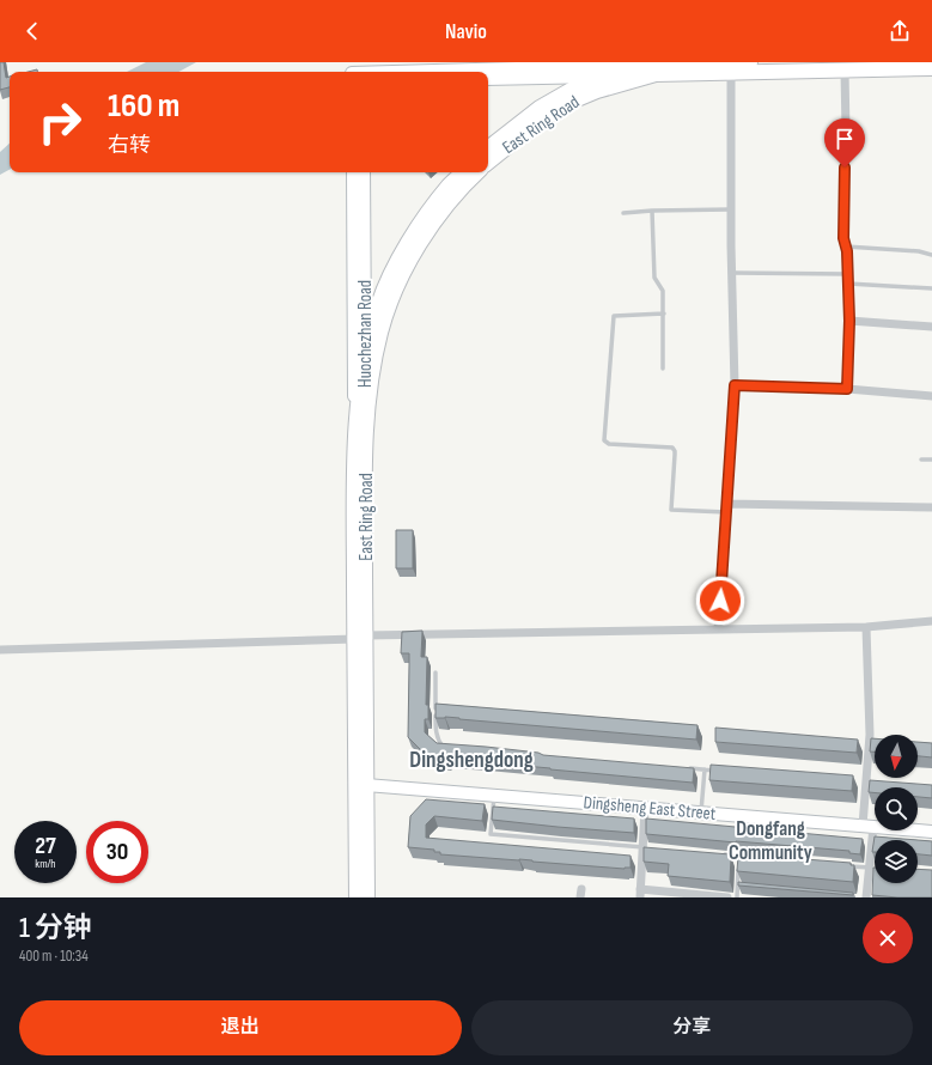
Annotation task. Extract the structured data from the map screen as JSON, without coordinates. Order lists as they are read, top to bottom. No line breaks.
{"streets":{"main road":["East Ring Road","Huochezhan Road","Dingsheng East Street"]},"crossings":[["East Ring Road","Huochezhan Road"],["East Ring Road","Dingsheng East Street"]],"districts":["Dingshengdong","Dongfang Community"],"north":"bottom","page":{"header":"Navio","turn":["160 m","右转"],"speed":"27 km/h","limit":"30","heading":["1 分钟","400 m · 10:34"],"buttons":["退出","分享"]}}
